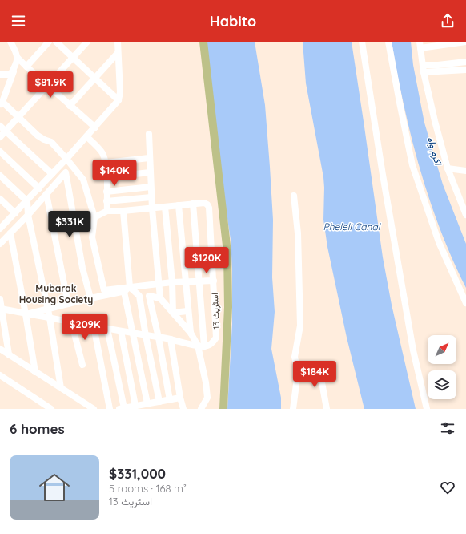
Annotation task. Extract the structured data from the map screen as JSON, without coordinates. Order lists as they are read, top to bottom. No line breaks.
{"streets":{"street":["اسٹریٹ 13"]},"districts":["Mubarak Housing Society"],"water":["اکرم واہ","Pheleli Canal"],"north":"top right","page":{"header":"Habito","price":["$81.9K","$140K","$331K","$120K","$209K","$184K"],"heading":"6 homes","list":[{"name":"$331,000","note":"5 rooms · 168 m² · اسٹریٹ 13"}]}}
